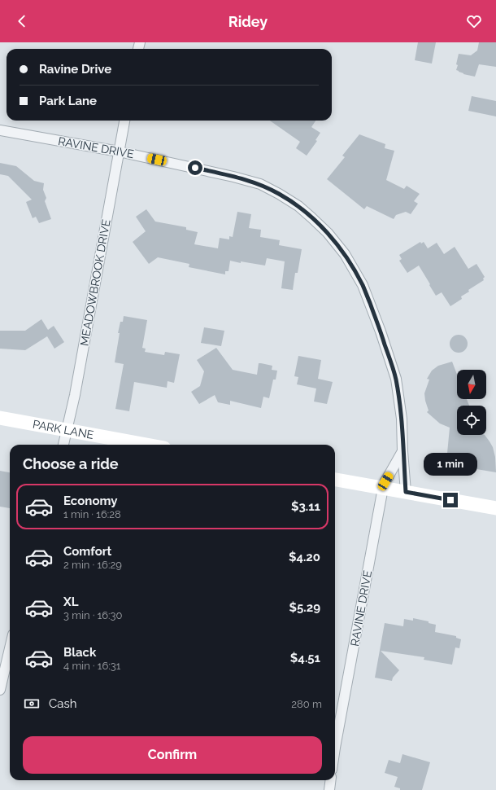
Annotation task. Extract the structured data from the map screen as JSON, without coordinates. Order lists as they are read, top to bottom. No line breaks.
{"streets":{"street":["RAVINE DRIVE","MEADOWBROOK DRIVE","PARK LANE"]},"crossings":[["RAVINE DRIVE","MEADOWBROOK DRIVE"],["MEADOWBROOK DRIVE","PARK LANE"]],"north":"bottom","page":{"header":"Ridey","banner":["Ravine Drive","Park Lane"],"heading":"Choose a ride","bubble":"1 min","list":[{"name":"Economy","note":"1 min · 16:28","value":"$3.11"},{"name":"Comfort","note":"2 min · 16:29","value":"$4.20"},{"name":"XL","note":"3 min · 16:30","value":"$5.29"},{"name":"Black","note":"4 min · 16:31","value":"$4.51"}],"pay":["Cash","280 m"],"buttons":"Confirm"}}
